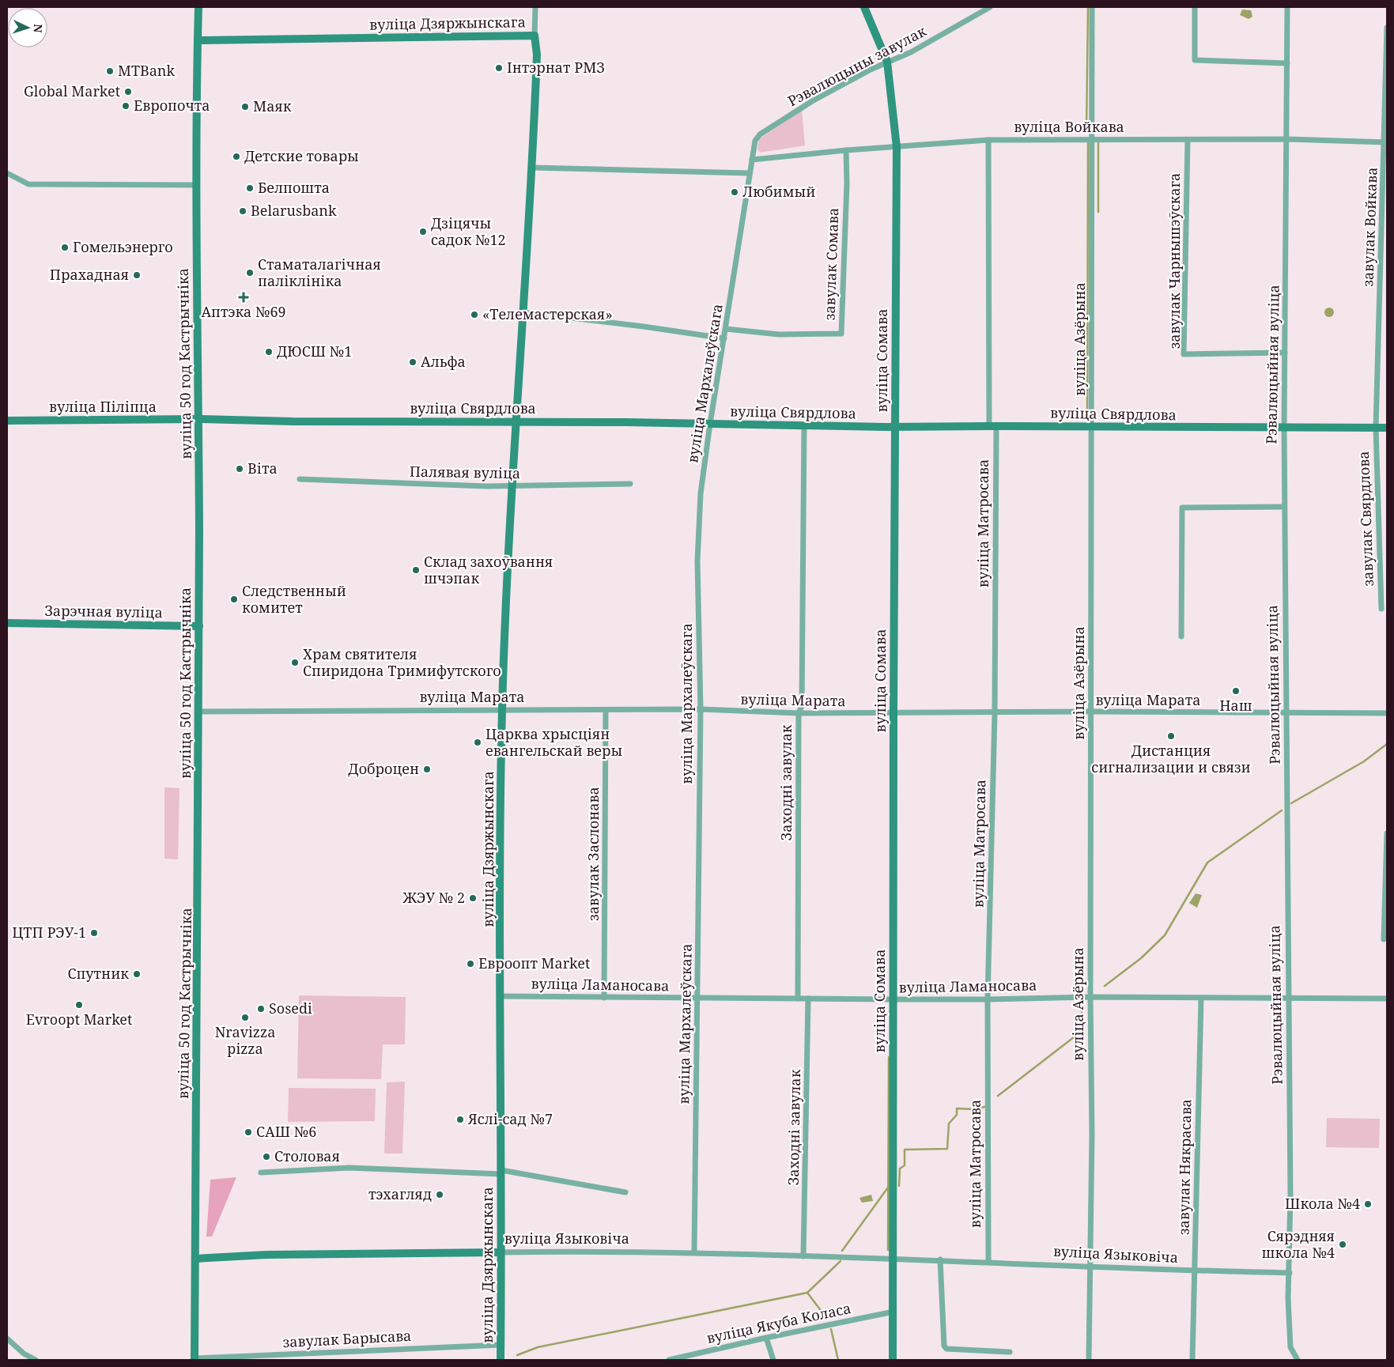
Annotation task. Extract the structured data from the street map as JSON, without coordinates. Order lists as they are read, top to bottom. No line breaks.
{"streets":{"street":["вуліца Дзяржынскага","Рэвалюцыны завулак","вуліца Войкава","завулак Войкава","завулак Чарнышэўскага","завулак Сомава","вуліца Азёрына","вуліца Сомава","вуліца 50 год Кастрычніка","Рэвалюцыйная вуліца","вуліца Мархалеўскага","вуліца Піліпца","вуліца Свярдлова","Палявая вуліца","завулак Свярдлова","вуліца Матросава","Зарэчная вуліца","вуліца Марата","Заходні завулак","завулак Заслонава","вуліца Ламаносава","завулак Някрасава","вуліца Языковіча","вуліца Якуба Коласа","завулак Барысава"]},"crossings":[["вуліца Дзяржынскага","вуліца 50 год Кастрычніка"],["вуліца Дзяржынскага","вуліца Свярдлова"],["вуліца Дзяржынскага","Палявая вуліца"],["вуліца Дзяржынскага","вуліца Марата"],["вуліца Дзяржынскага","вуліца Ламаносава"],["вуліца Дзяржынскага","вуліца Языковіча"],["вуліца Дзяржынскага","завулак Барысава"],["Рэвалюцыны завулак","вуліца Войкава"],["Рэвалюцыны завулак","вуліца Сомава"],["Рэвалюцыны завулак","вуліца Мархалеўскага"],["вуліца Войкава","завулак Войкава"],["вуліца Войкава","завулак Чарнышэўскага"],["вуліца Войкава","завулак Сомава"],["вуліца Войкава","вуліца Азёрына"],["вуліца Войкава","вуліца Сомава"],["вуліца Войкава","Рэвалюцыйная вуліца"],["вуліца Войкава","вуліца Мархалеўскага"],["вуліца Войкава","вуліца Матросава"],["завулак Войкава","вуліца Свярдлова"],["завулак Войкава","завулак Свярдлова"],["завулак Чарнышэўскага","Рэвалюцыйная вуліца"],["завулак Сомава","вуліца Мархалеўскага"],["вуліца Азёрына","вуліца Свярдлова"],["вуліца Азёрына","вуліца Марата"],["вуліца Азёрына","вуліца Ламаносава"],["вуліца Азёрына","вуліца Языковіча"],["вуліца Сомава","вуліца Свярдлова"],["вуліца Сомава","вуліца Марата"],["вуліца Сомава","вуліца Ламаносава"],["вуліца Сомава","вуліца Языковіча"],["вуліца Сомава","вуліца Якуба Коласа"],["вуліца 50 год Кастрычніка","вуліца Піліпца"],["вуліца 50 год Кастрычніка","вуліца Свярдлова"],["вуліца 50 год Кастрычніка","Зарэчная вуліца"],["вуліца 50 год Кастрычніка","вуліца Марата"],["вуліца 50 год Кастрычніка","вуліца Языковіча"],["вуліца 50 год Кастрычніка","завулак Барысава"],["Рэвалюцыйная вуліца","вуліца Свярдлова"],["Рэвалюцыйная вуліца","вуліца Марата"],["Рэвалюцыйная вуліца","вуліца Ламаносава"],["Рэвалюцыйная вуліца","вуліца Языковіча"],["вуліца Мархалеўскага","вуліца Свярдлова"],["вуліца Мархалеўскага","вуліца Марата"],["вуліца Мархалеўскага","вуліца Ламаносава"],["вуліца Мархалеўскага","вуліца Языковіча"],["вуліца Піліпца","вуліца Свярдлова"],["вуліца Свярдлова","завулак Свярдлова"],["вуліца Свярдлова","вуліца Матросава"],["вуліца Свярдлова","Заходні завулак"],["вуліца Матросава","вуліца Марата"],["вуліца Матросава","вуліца Ламаносава"],["вуліца Матросава","вуліца Языковіча"],["вуліца Марата","Заходні завулак"],["вуліца Марата","завулак Заслонава"],["Заходні завулак","вуліца Ламаносава"],["Заходні завулак","вуліца Языковіча"],["завулак Заслонава","вуліца Ламаносава"],["вуліца Ламаносава","завулак Някрасава"],["завулак Някрасава","вуліца Языковіча"]],"places":{"other":["Інтэрнат РМЗ","MTBank","Globаl Market","Европочта","Маяк","Детские товары","Белпошта","Любимый","Belarusbank","Дзіцячы садок №12","Гомельэнерго","Стаматалагічная паліклініка","Прахадная","«Телемастерская»","ДЮСШ №1","Альфа","Віта","Склад захоўвання шчэпак","Следственный комитет","Храм святителя Спиридона Тримифутского","Наш","Дистанция сигнализации и связи","Царква хрысціян евангельскай веры","Доброцен","ЖЭУ № 2","ЦТП РЭУ-1","Евроопт Market","Спутник","Evroopt Market","Sosedi","Nravizza pizza","Яслі-сад №7","САШ №6","Столовая","тэхагляд","Школа №4","Сярэдняя школа №4"],"health":["Аптэка №69"]},"north":"right"}
